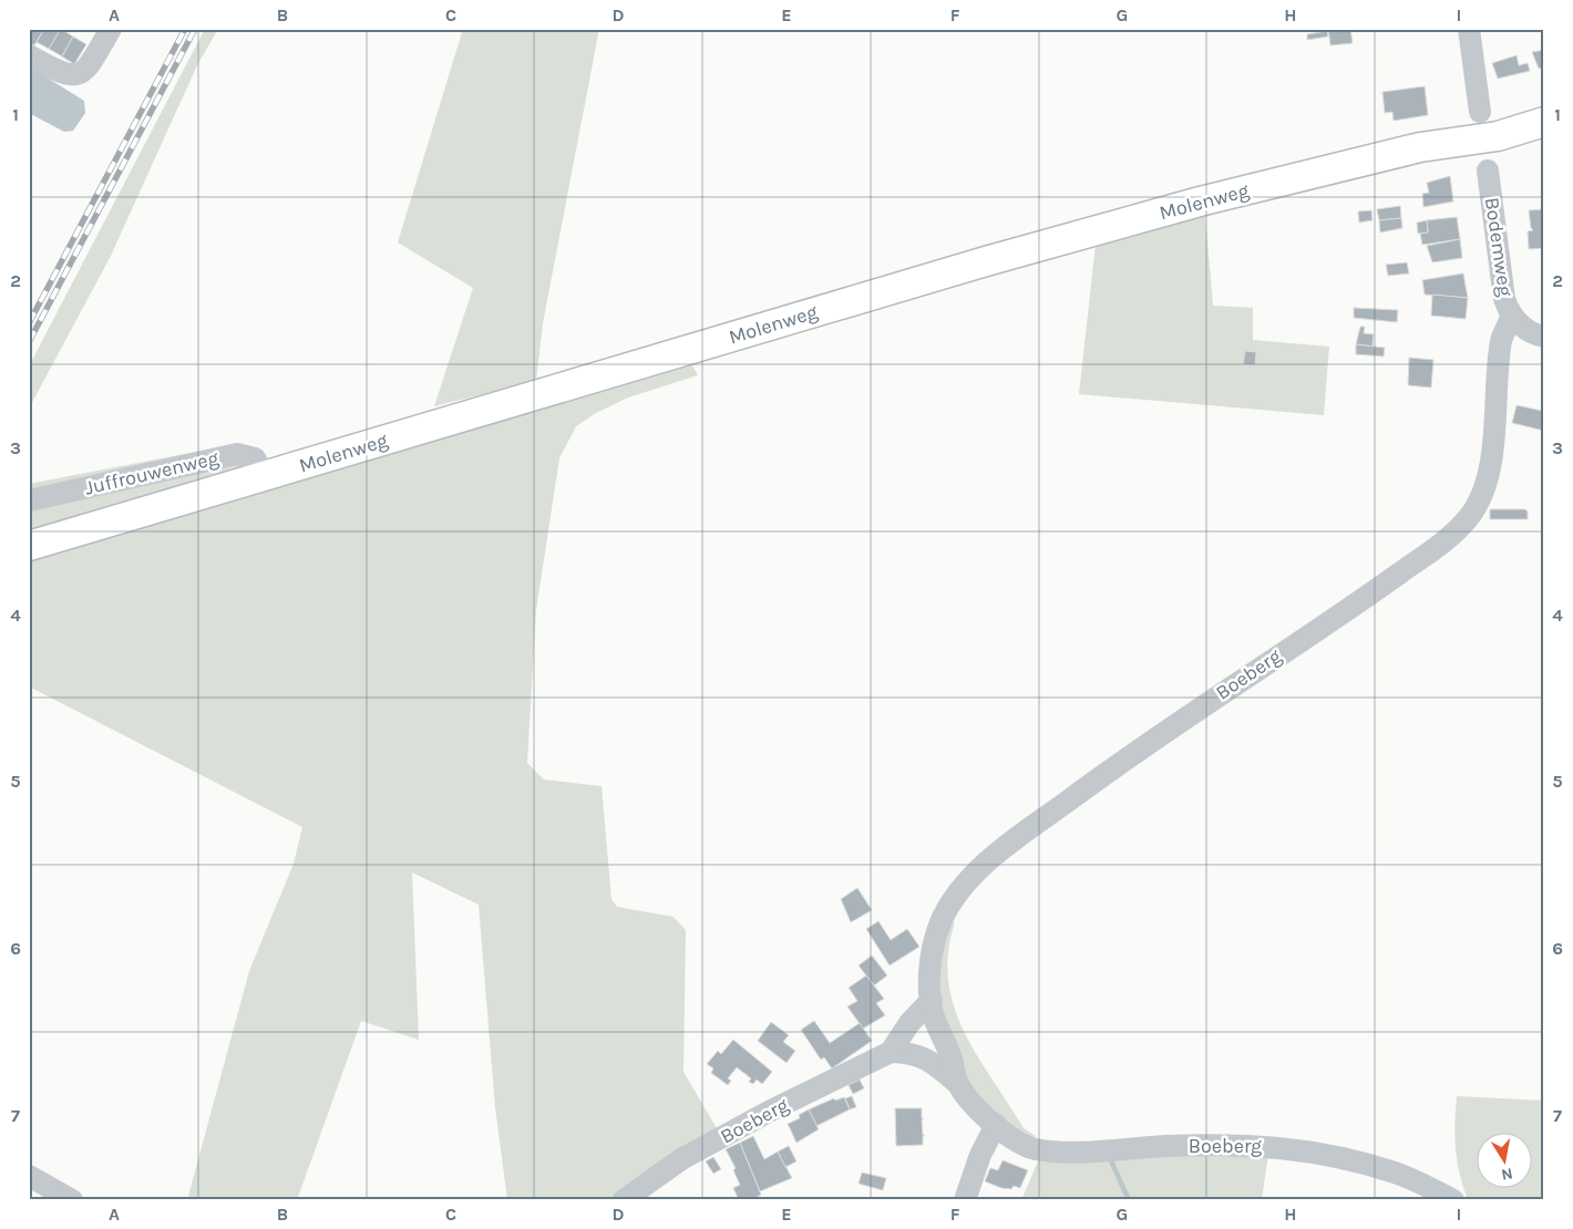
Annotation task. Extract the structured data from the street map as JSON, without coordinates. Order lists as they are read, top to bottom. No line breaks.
{"streets":{"main road":["Molenweg"],"street":["Bodemweg","Juffrouwenweg","Boeberg"]},"crossings":[["Molenweg","Juffrouwenweg"],["Bodemweg","Boeberg"]],"north":"bottom","grid":{"columns":["A","B","C","D","E","F","G","H","I"],"rows":["1","2","3","4","5","6","7"]}}
